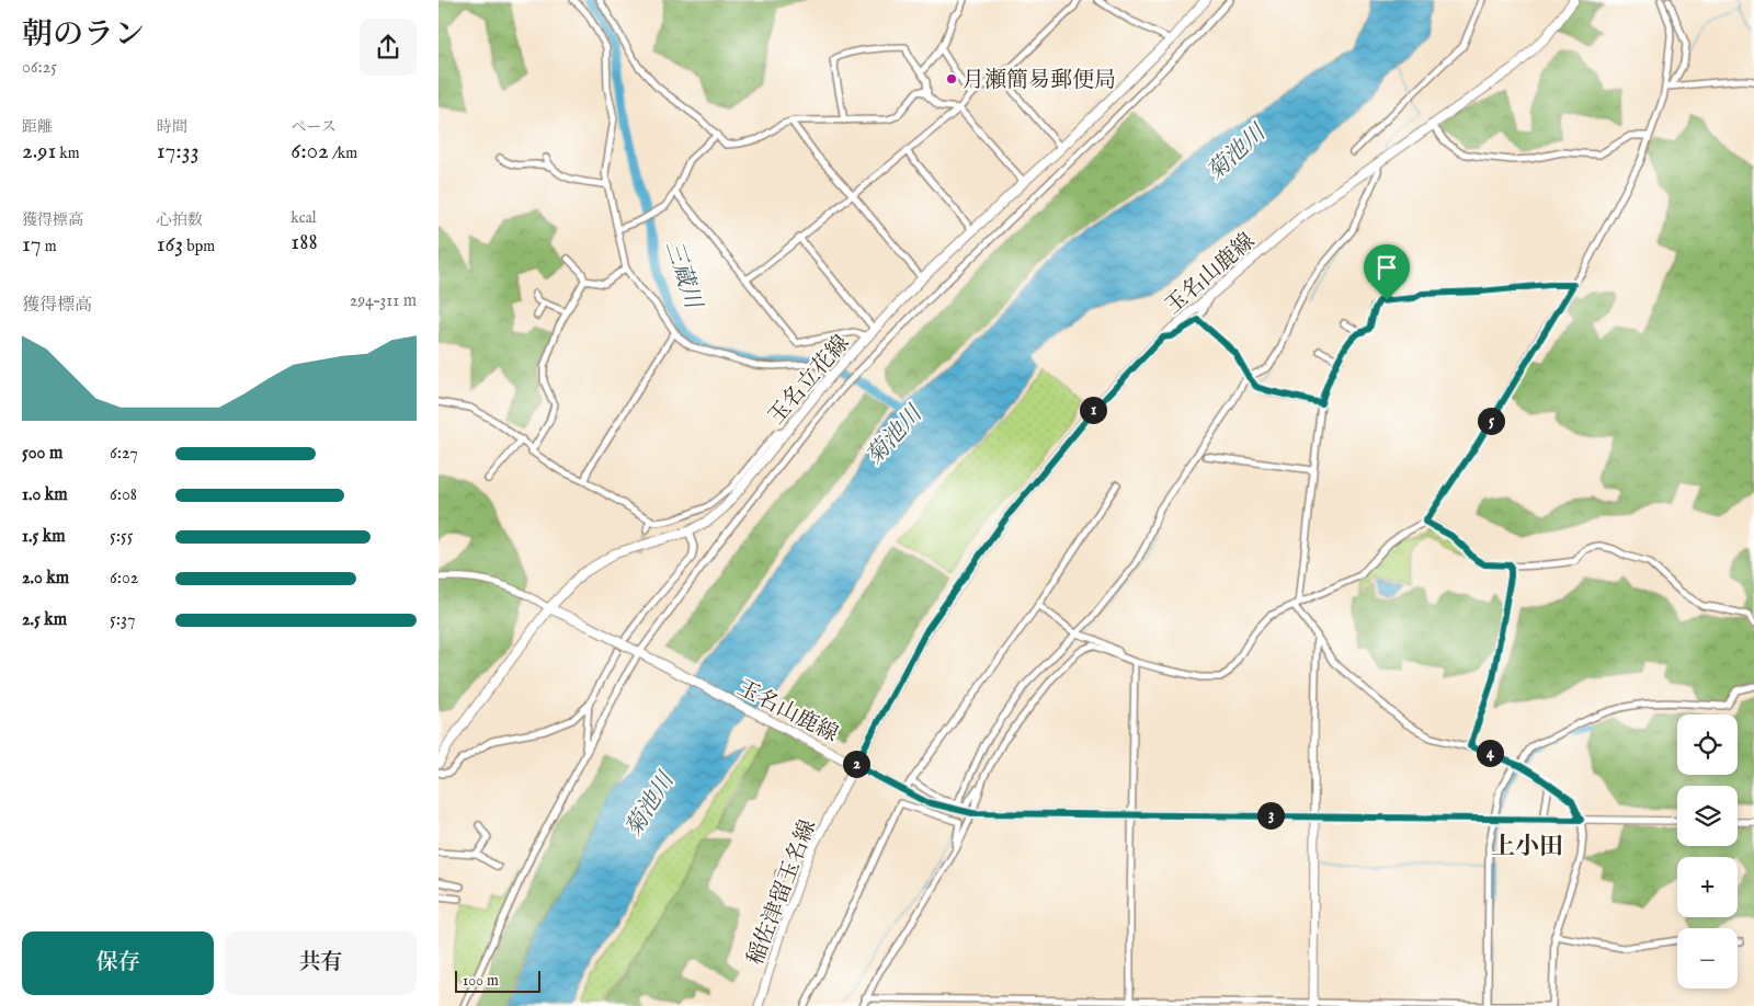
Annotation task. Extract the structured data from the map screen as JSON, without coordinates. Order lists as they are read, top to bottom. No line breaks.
{"streets":{"main road":["玉名山鹿線","玉名立花線","稲佐津留玉名線"]},"crossings":[["玉名山鹿線","玉名立花線"],["玉名山鹿線","稲佐津留玉名線"]],"districts":["上小田"],"water":["菊池川","三蔵川"],"places":["月瀬簡易郵便局"],"scale_bar":"100 m","page":{"heading":["朝のラン","06:25"],"stats":[["距離","2.91 km"],["時間","17:33"],["ペース","6:02 /km"],["獲得標高","17 m"],["心拍数","163 bpm"],["kcal","188"]],"chart":["獲得標高","294–311 m"],"pins":["1","5","4","2","3"],"list":[{"name":"500 m","note":"6:27"},{"name":"1.0 km","note":"6:08"},{"name":"1.5 km","note":"5:55"},{"name":"2.0 km","note":"6:02"},{"name":"2.5 km","note":"5:37"}],"map_buttons":["+","−"],"buttons":["保存","共有"],"scale":"100 m"}}
